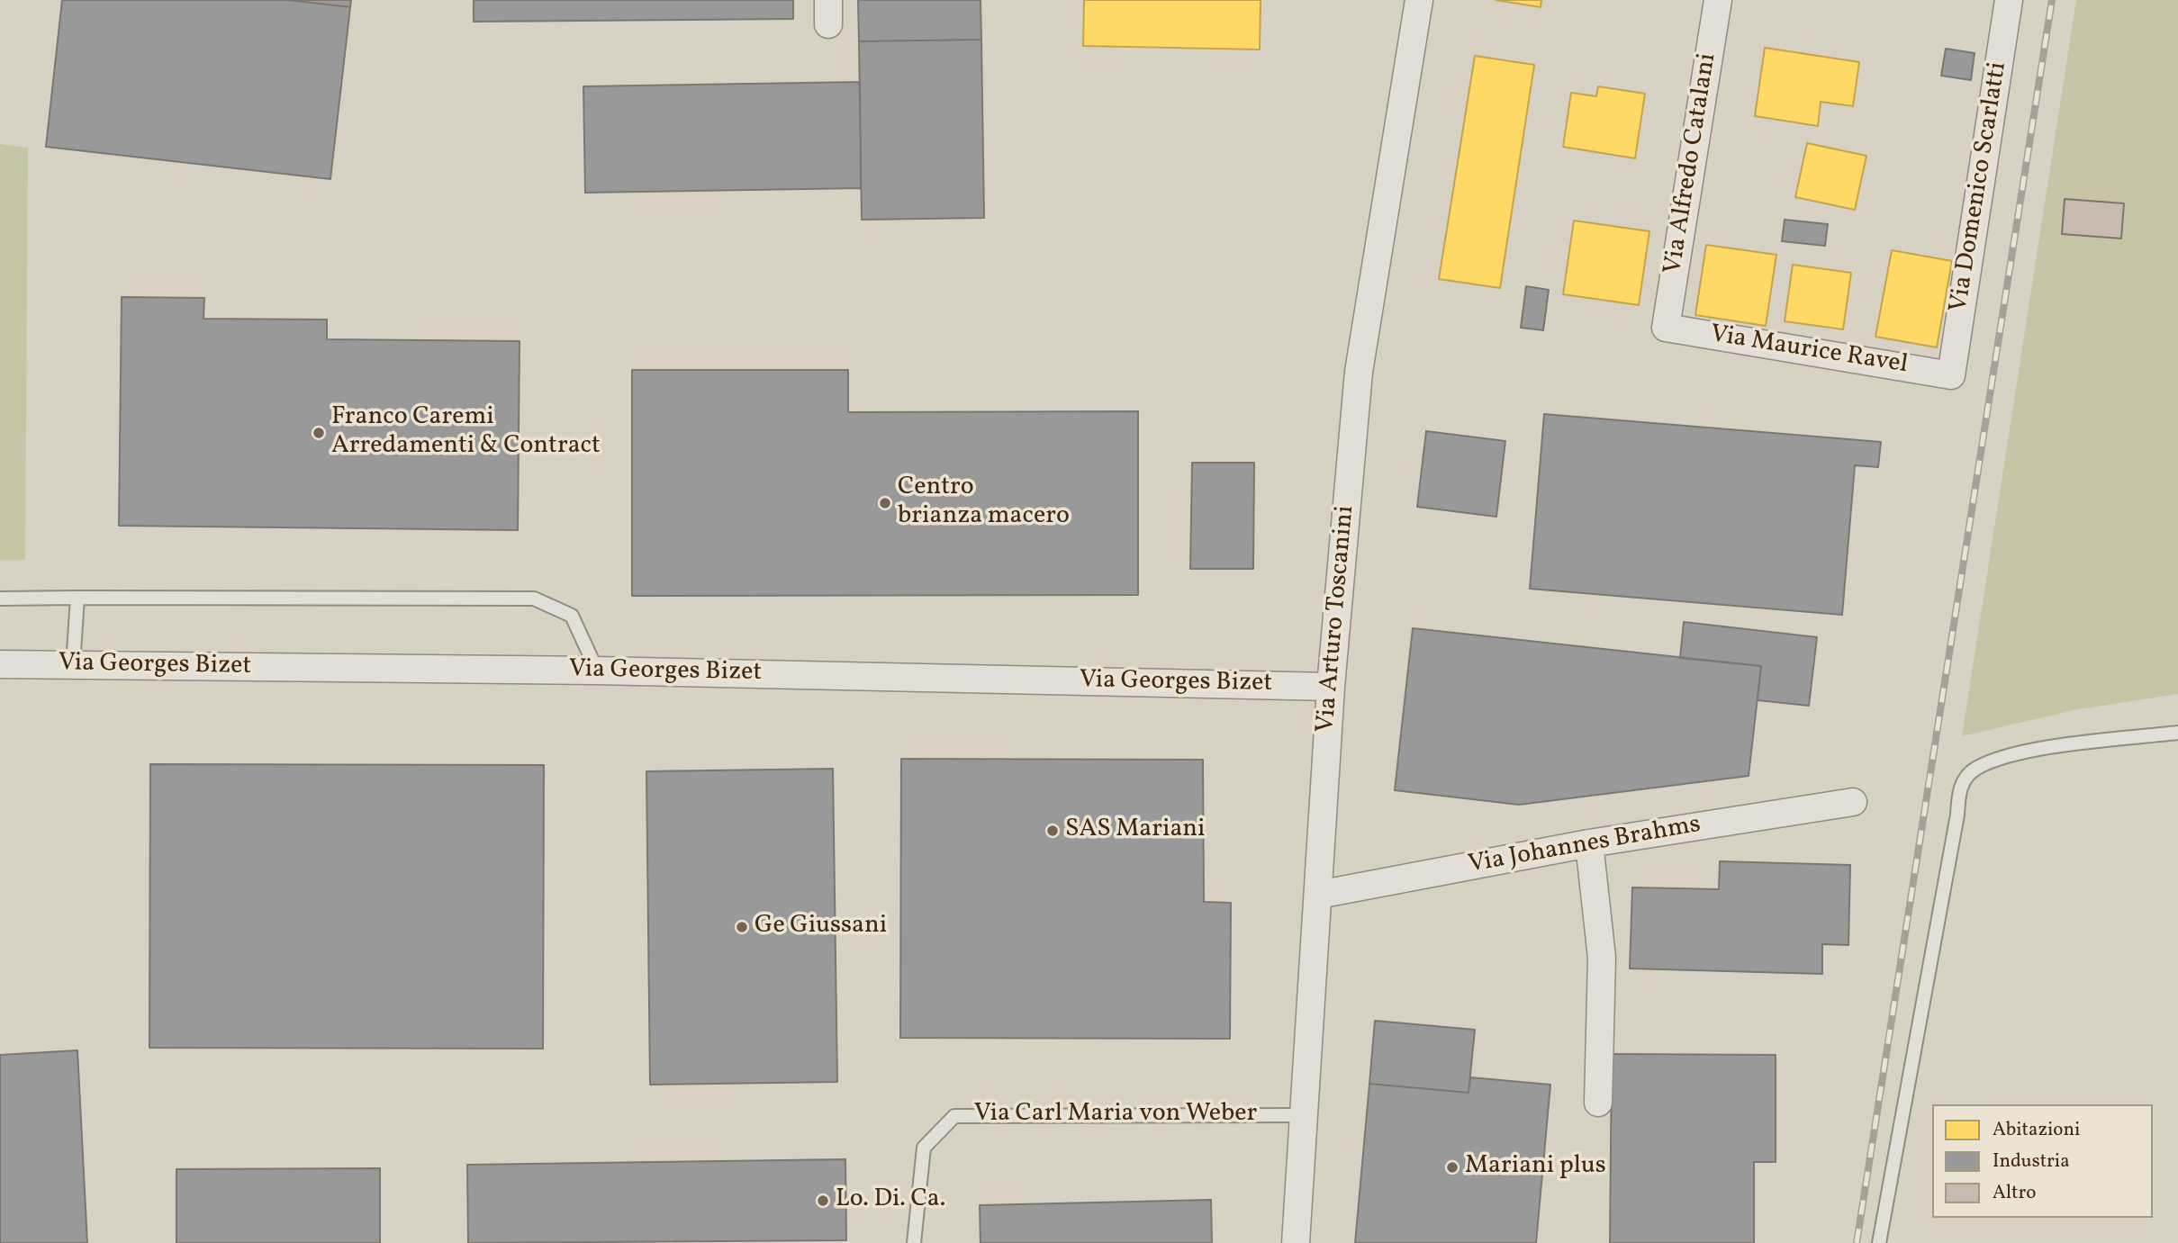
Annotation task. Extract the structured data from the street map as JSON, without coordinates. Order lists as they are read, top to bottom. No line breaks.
{"streets":{"street":["Via Alfredo Catalani","Via Domenico Scarlatti","Via Maurice Ravel","Via Arturo Toscanini","Via Georges Bizet","Via Johannes Brahms"],"lane":["Via Carl Maria von Weber"]},"crossings":[["Via Alfredo Catalani","Via Maurice Ravel"],["Via Domenico Scarlatti","Via Maurice Ravel"],["Via Arturo Toscanini","Via Georges Bizet"],["Via Arturo Toscanini","Via Johannes Brahms"],["Via Arturo Toscanini","Via Carl Maria von Weber"]],"places":["Franco Caremi Arredamenti & Contract","Centro brianza macero","SAS Mariani","Ge Giussani","Mariani plus","Lo. Di. Ca."],"legend":["Abitazioni","Industria","Altro"]}
